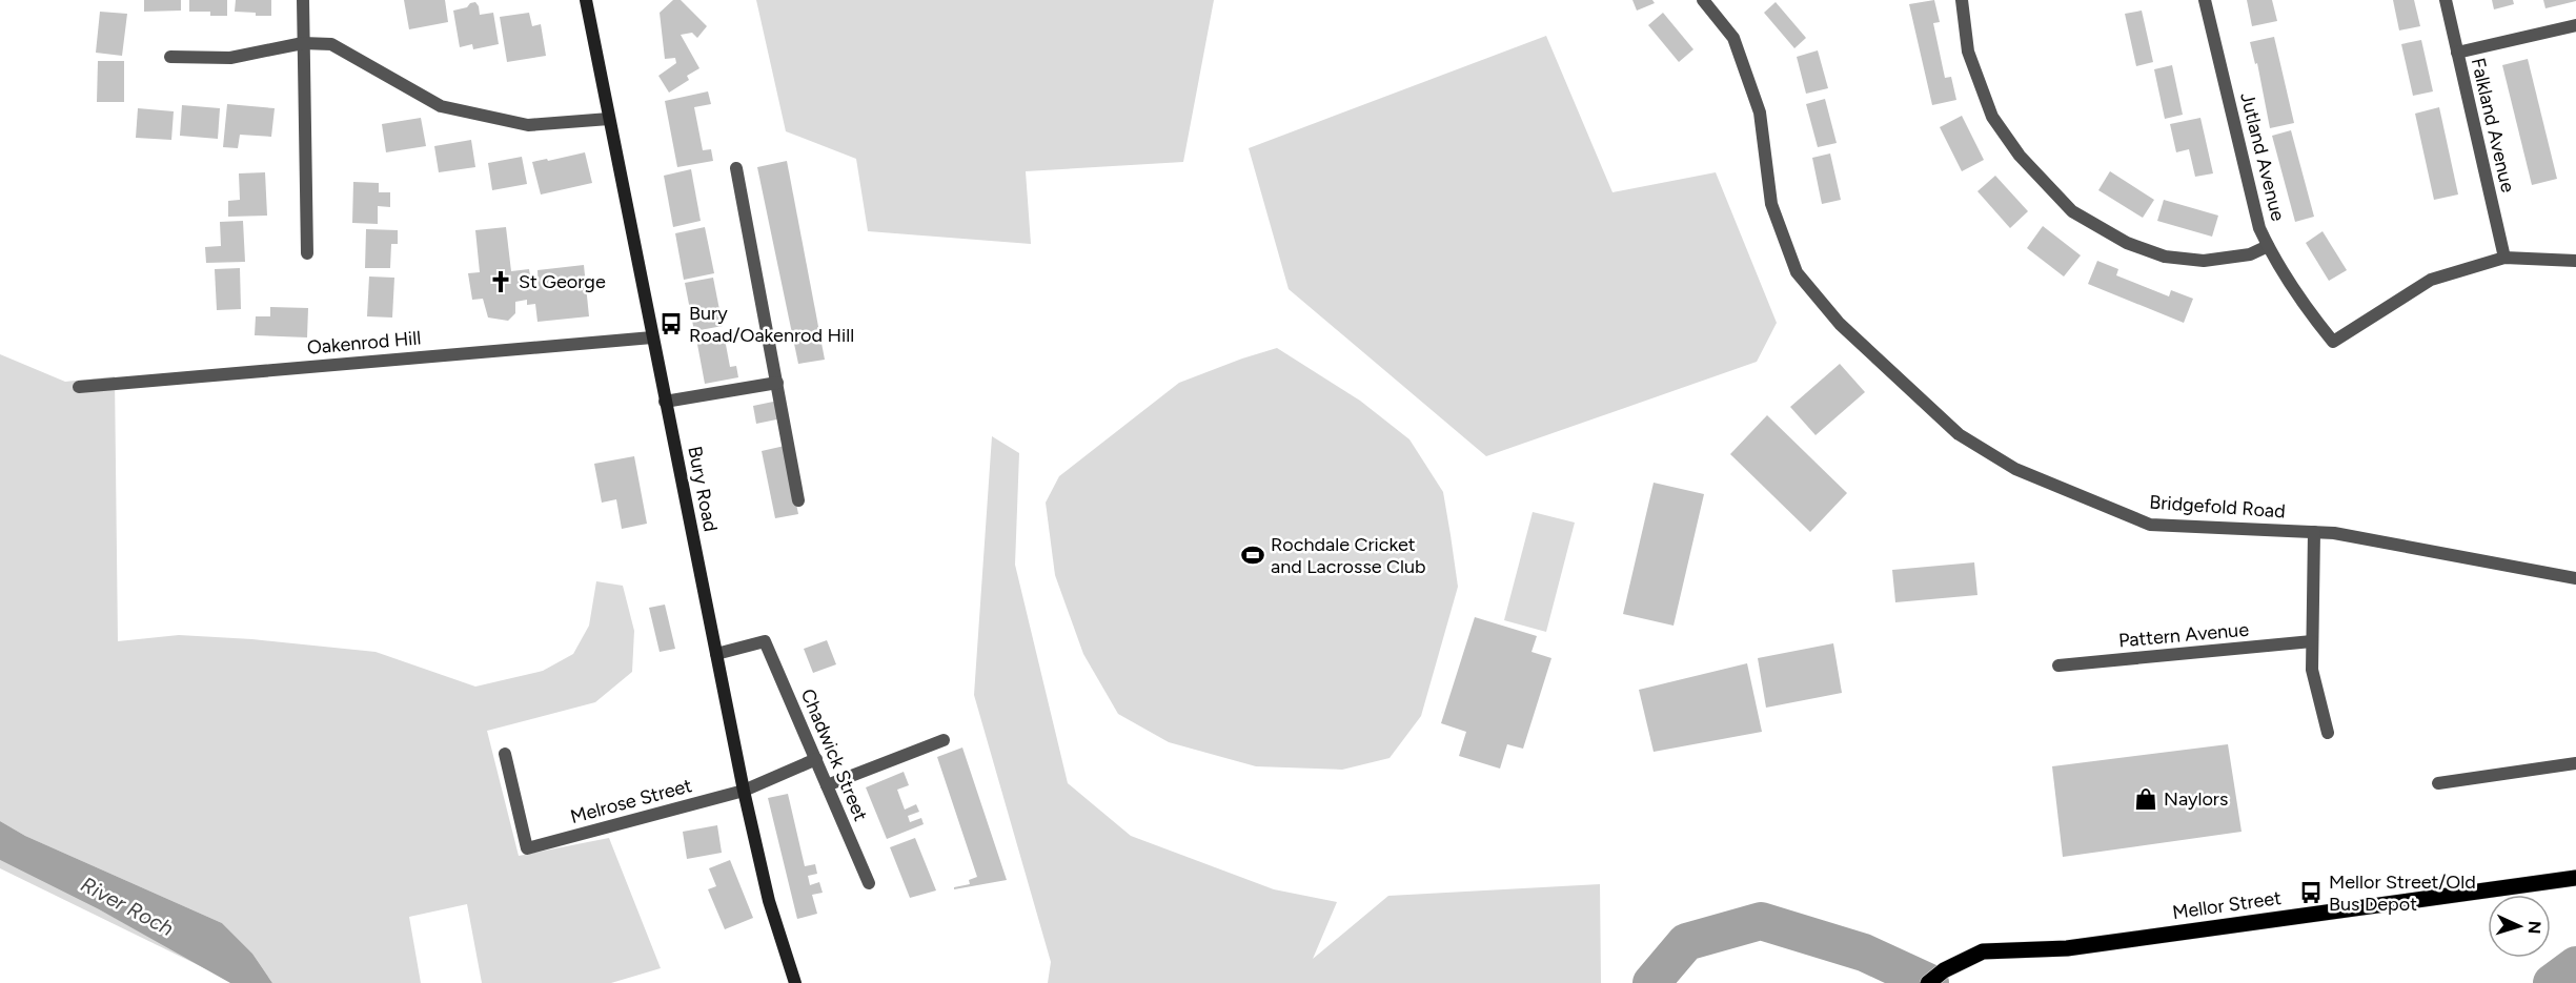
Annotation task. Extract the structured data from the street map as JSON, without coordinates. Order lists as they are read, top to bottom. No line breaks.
{"streets":{"main road":["Bury Road","Mellor Street"],"street":["Falkland Avenue","Jutland Avenue","Oakenrod Hill","Bridgefold Road","Pattern Avenue","Chadwick Street","Melrose Street"]},"crossings":[["Falkland Avenue","Jutland Avenue"],["Oakenrod Hill","Bury Road"],["Bury Road","Chadwick Street"],["Bury Road","Melrose Street"],["Chadwick Street","Melrose Street"]],"water":["River Roch"],"places":{"church":["St George"],"bus stop":["Bury Road/Oakenrod Hill","Mellor Street/Old Bus Depot"],"sports":["Rochdale Cricket and Lacrosse Club"],"shop":["Naylors"]},"north":"right"}
